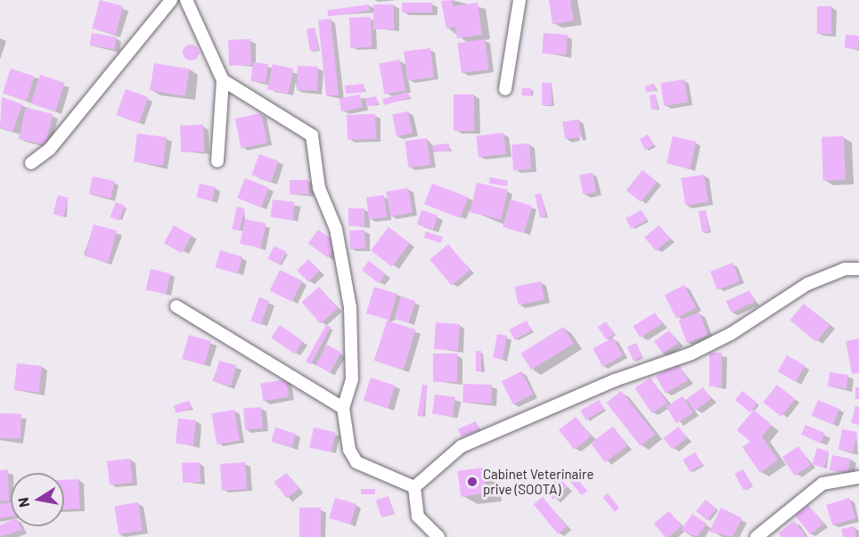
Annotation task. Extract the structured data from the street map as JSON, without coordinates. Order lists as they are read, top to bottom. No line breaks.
{"places":["Cabinet Veterinaire prive (SOOTA)"],"north":"left"}
